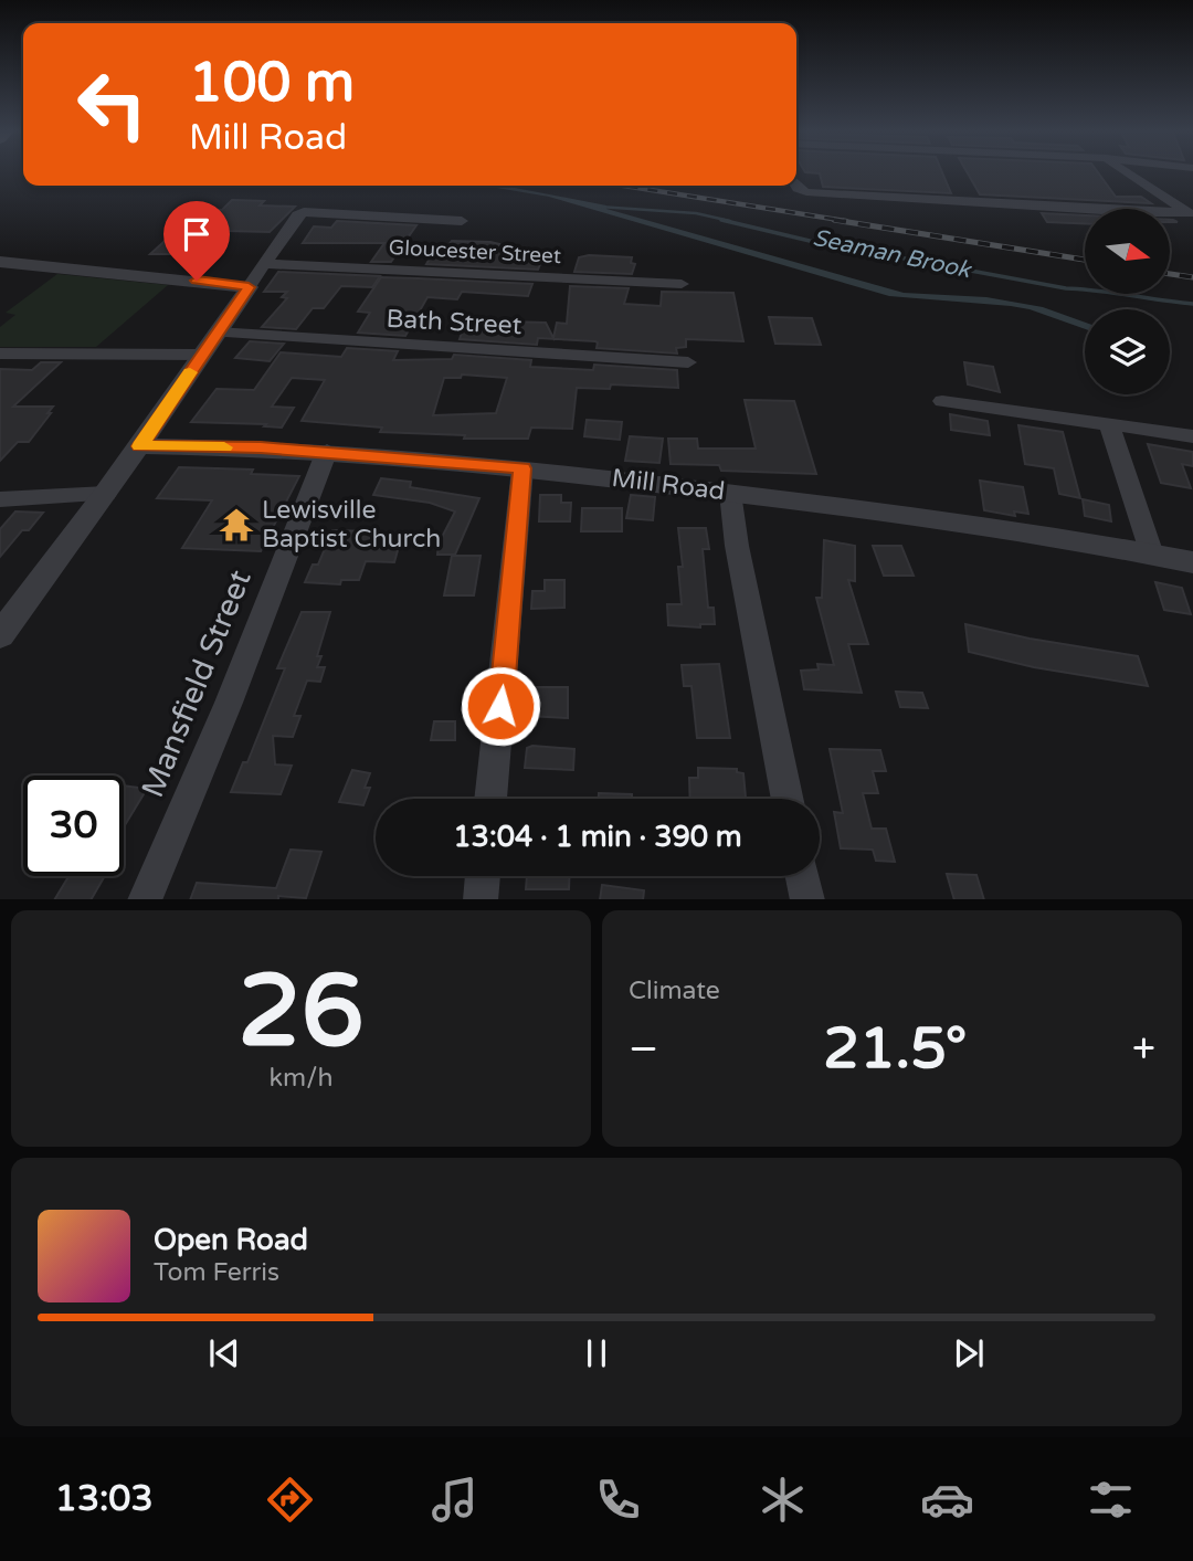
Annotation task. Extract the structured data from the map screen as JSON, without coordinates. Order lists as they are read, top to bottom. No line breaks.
{"streets":{"street":["Gloucester Street","Bath Street","Mill Road","Mansfield Street"]},"crossings":[["Mill Road","Mansfield Street"]],"water":["Seaman Brook"],"places":{"temple":["Lewisville Baptist Church"]},"north":"right","page":{"turn":["100 m","Mill Road"],"limit":"30","trip":"13:04 · 1 min · 390 m","tile":[["26","km/h"],"Climate"],"heat":["−","21.5°","+"],"song":["Open Road","Tom Ferris"],"tabs":"13:03"}}
